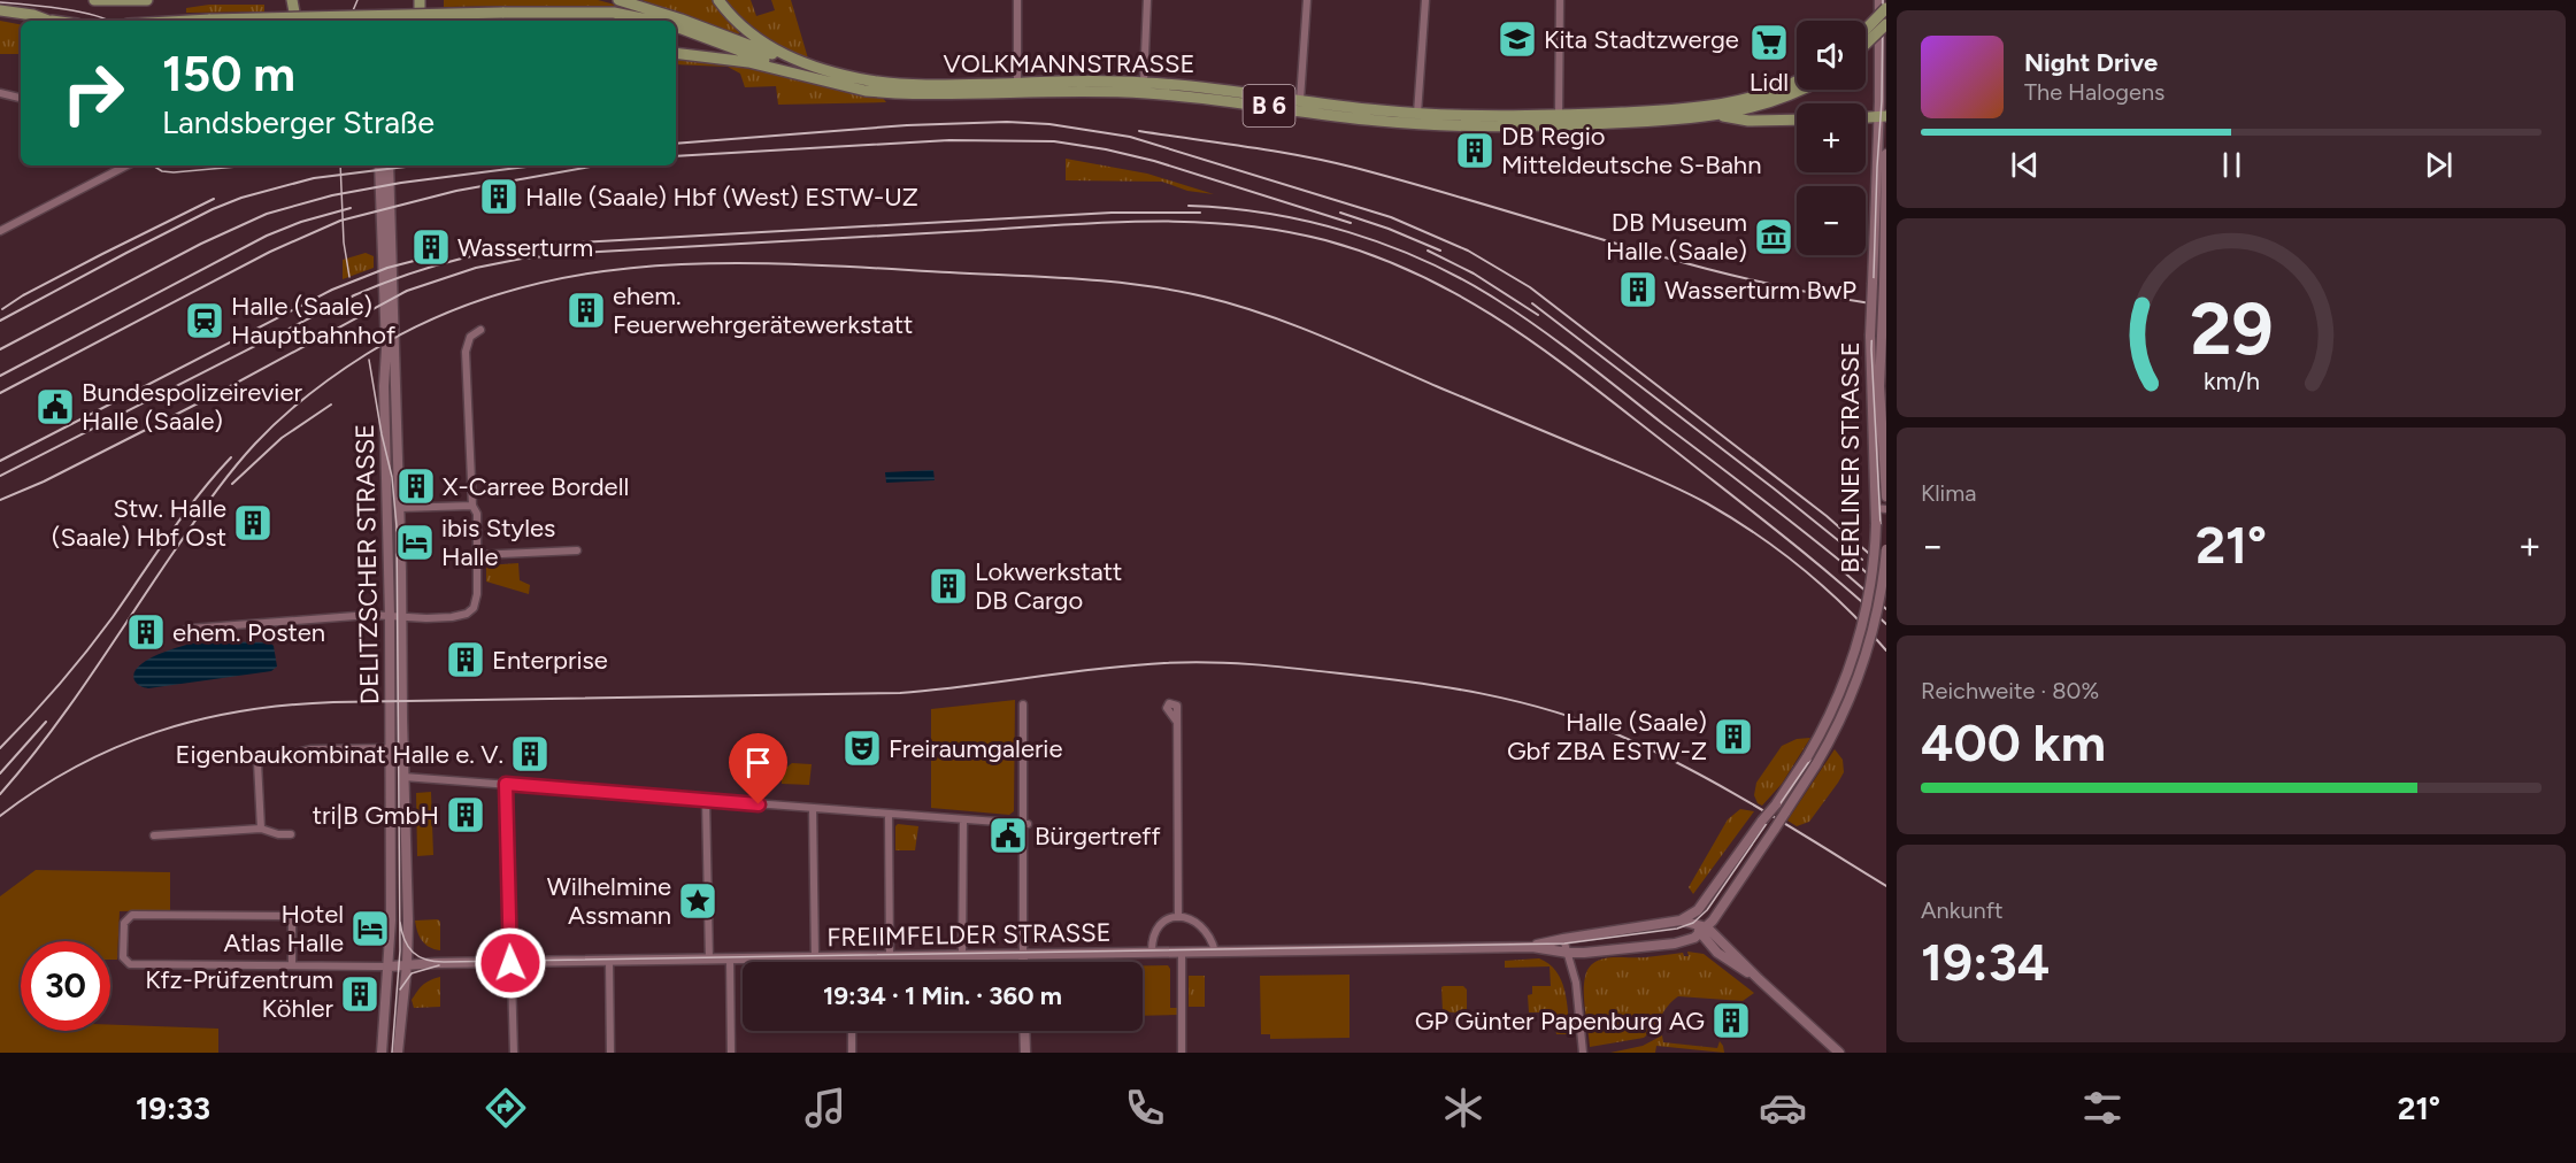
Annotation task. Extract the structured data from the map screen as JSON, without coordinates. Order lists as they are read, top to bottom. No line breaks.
{"streets":{"main road":["VOLKMANNSTRASSE","B 6"],"street":["BERLINER STRASSE","DELITZSCHER STRASSE","FREIIMFELDER STRASSE"]},"crossings":[["VOLKMANNSTRASSE","B 6"],["BERLINER STRASSE","FREIIMFELDER STRASSE"],["DELITZSCHER STRASSE","FREIIMFELDER STRASSE"]],"places":{"school or university":["Kita Stadtzwerge"],"supermarket":["Lidl"],"building":["DB Regio Mitteldeutsche S-Bahn","Halle (Saale) Hbf (West) ESTW-UZ","Wasserturm","Wasserturm BwP","ehem. Feuerwehrgerätewerkstatt","X-Carree Bordell","Stw. Halle (Saale) Hbf Ost","Lokwerkstatt DB Cargo","ehem. Posten","Enterprise","Halle (Saale) Gbf ZBA ESTW-Z","Eigenbaukombinat Halle e. V.","tri|B GmbH","Kfz-Prüfzentrum Köhler","GP Günter Papenburg AG"],"museum":["DB Museum Halle (Saale)"],"station":["Halle (Saale) Hauptbahnhof"],"public building":["Bundespolizeirevier Halle (Saale)","Bürgertreff"],"hotel":["ibis Styles Halle","Hotel Atlas Halle"],"theatre":["Freiraumgalerie"],"place":["Wilhelmine Assmann"]},"page":{"map_buttons":["+","−"],"turn":["150 m","Landsberger Straße"],"song":["Night Drive","The Halogens"],"tile":["Klima",["Reichweite · 80%","400 km"],["Ankunft","19:34"]],"heat":["−","21°","+"],"limit":"30","trip":"19:34 · 1 Min. · 360 m","tabs":["19:33","21°"],"gauge":["29","km/h"]}}
